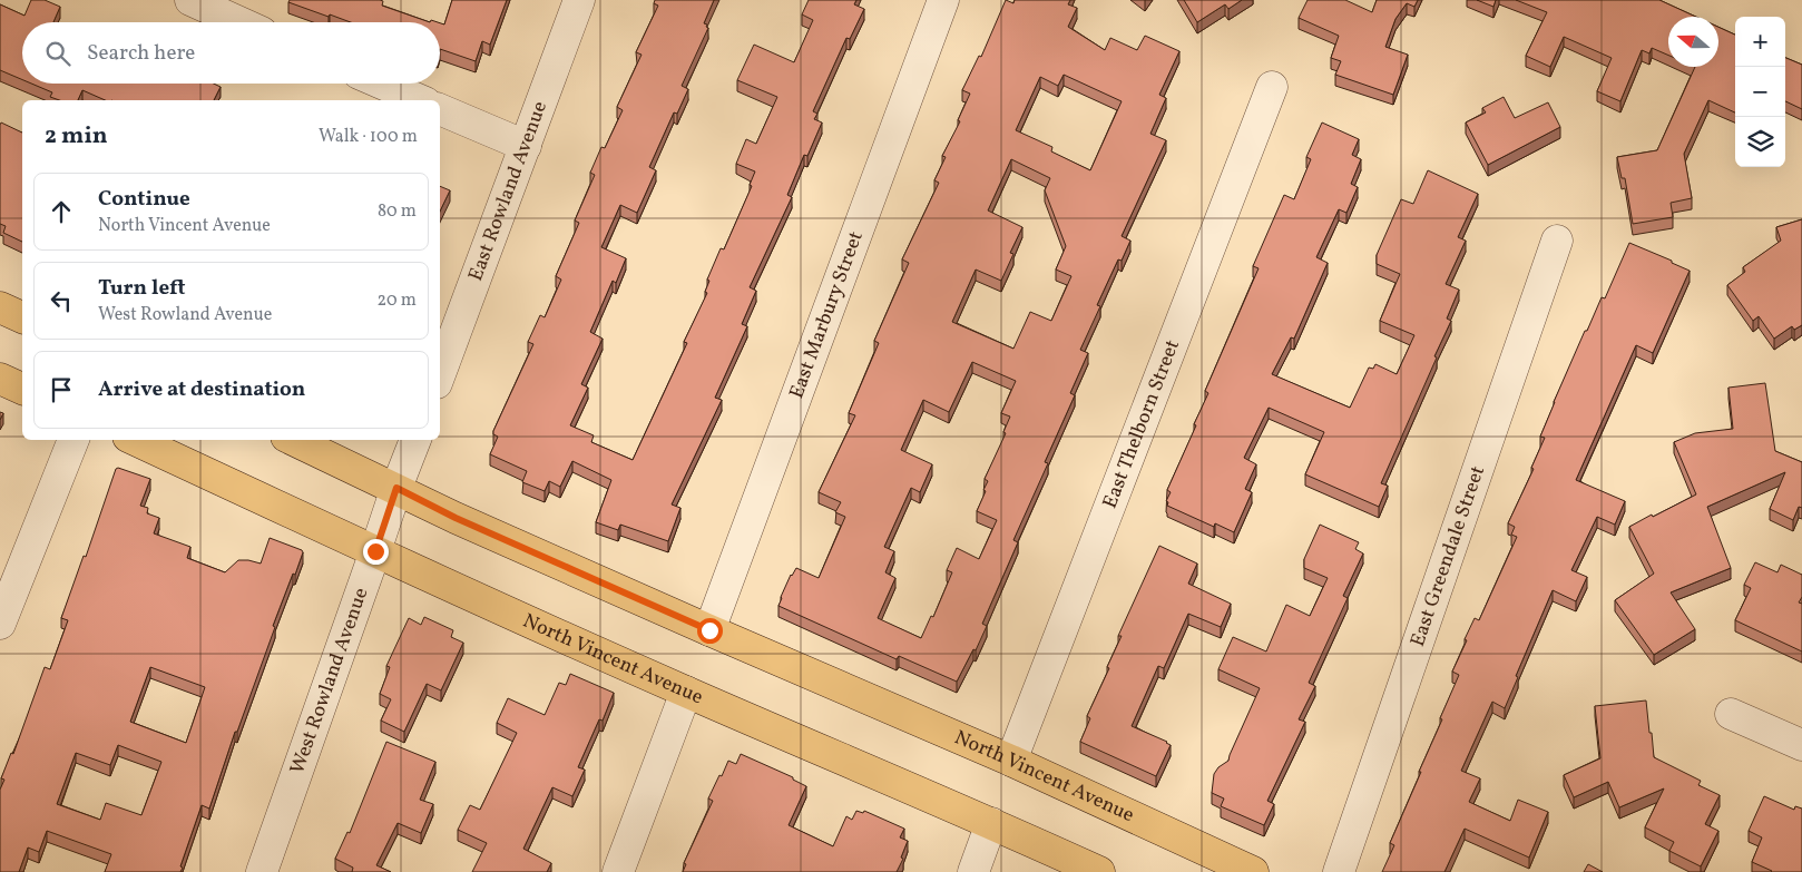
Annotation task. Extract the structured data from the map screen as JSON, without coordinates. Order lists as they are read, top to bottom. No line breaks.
{"streets":{"main road":["North Vincent Avenue"],"street":["East Rowland Avenue","East Marbury Street","East Thelborn Street","East Greendale Street","West Rowland Avenue"]},"crossings":[["East Marbury Street","North Vincent Avenue"],["East Thelborn Street","North Vincent Avenue"],["North Vincent Avenue","West Rowland Avenue"]],"north":"left","page":{"map_buttons":["+","−"],"search":"Search here","heading":["2 min","Walk · 100 m"],"list":[["Continue","North Vincent Avenue","80 m"],["Turn left","West Rowland Avenue","20 m"],"Arrive at destination"]}}
